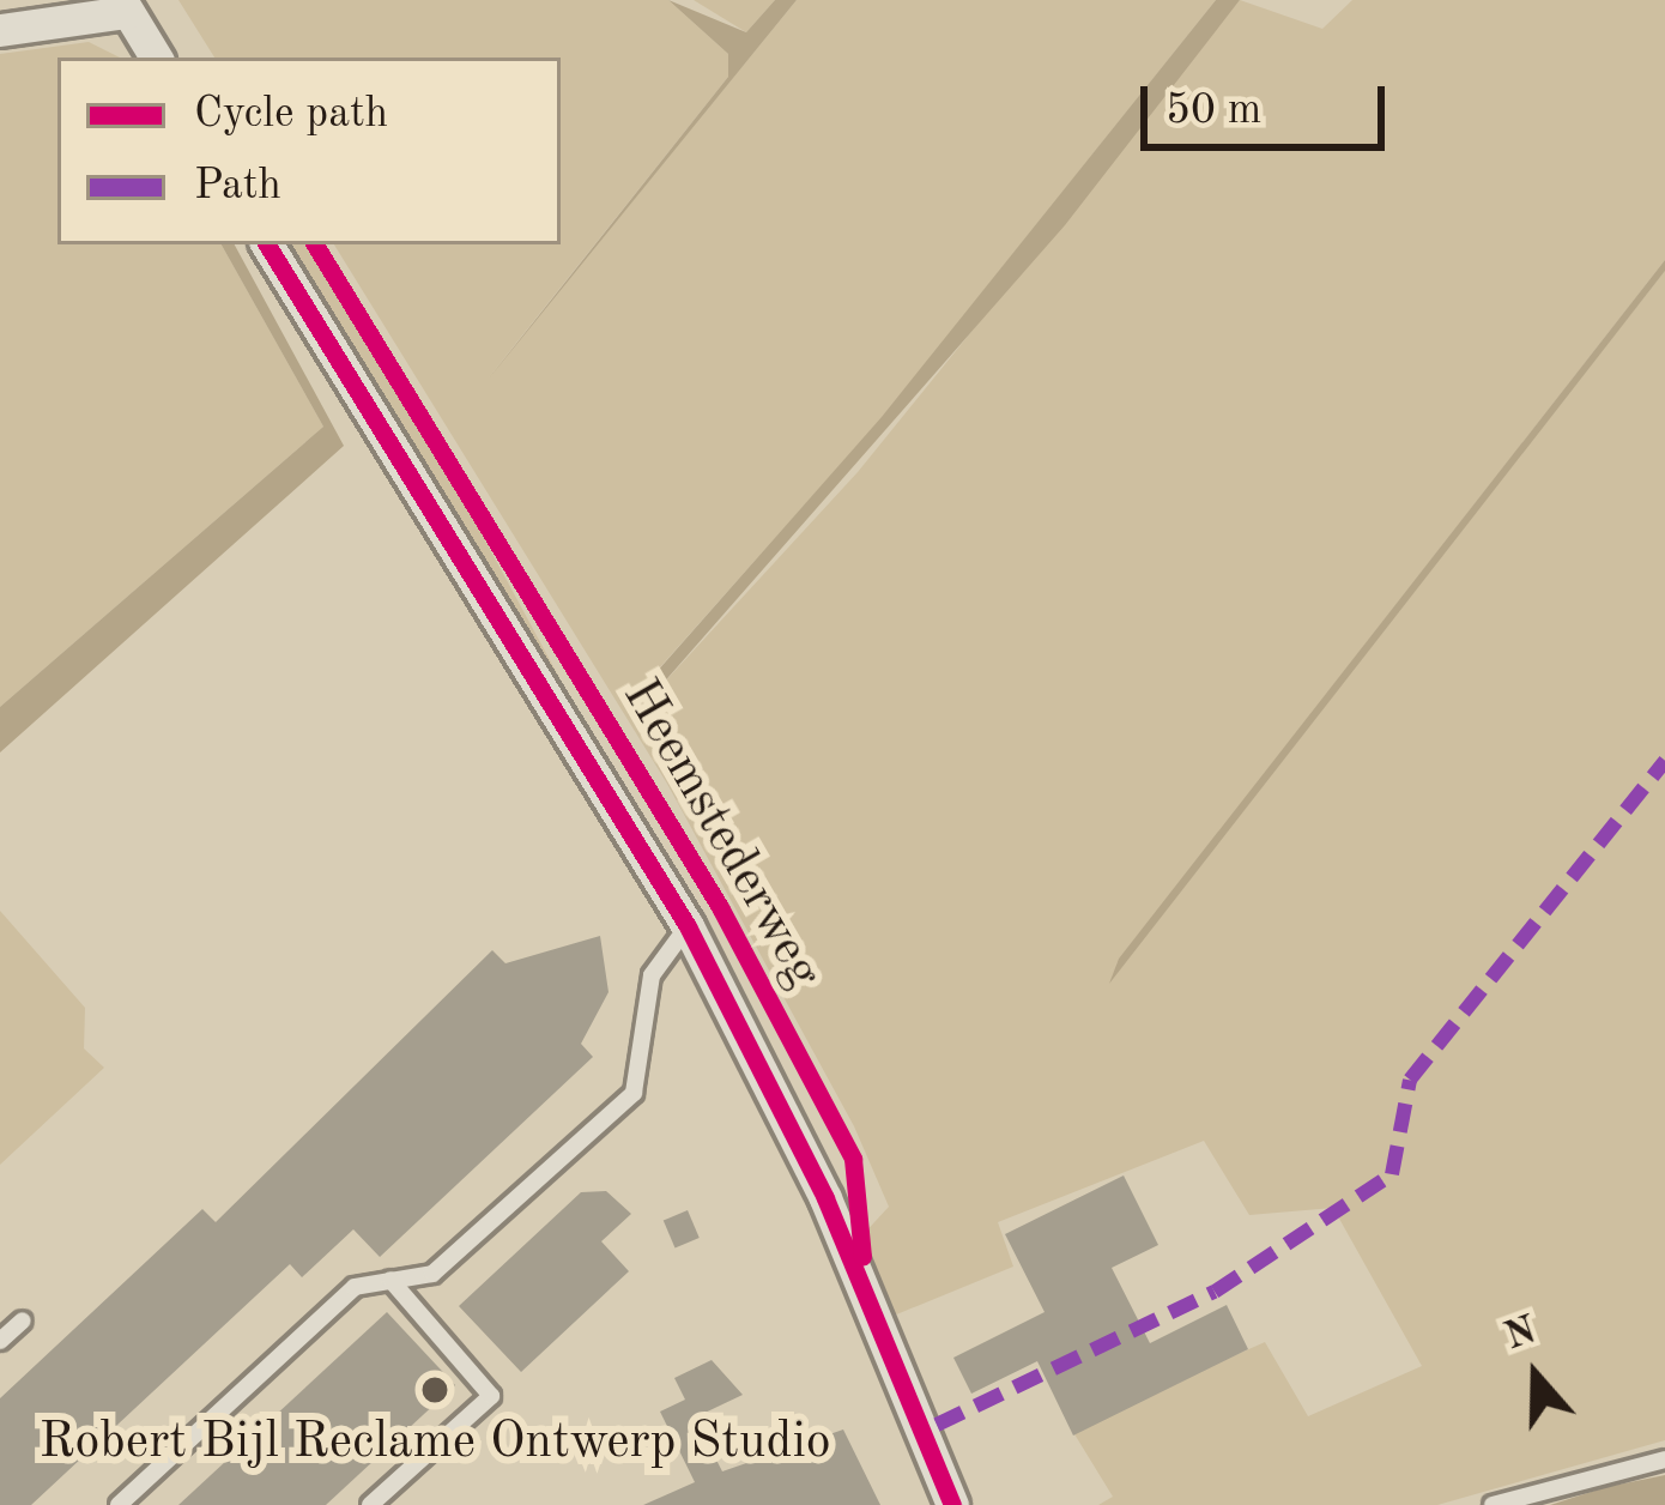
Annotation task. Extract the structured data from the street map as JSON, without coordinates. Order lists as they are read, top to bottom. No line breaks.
{"streets":{"street":["Heemstederweg"]},"places":["Robert Bijl Reclame Ontwerp Studio"],"legend":["Cycle path","Path"],"scale_bar":"50 m","north":"top"}
